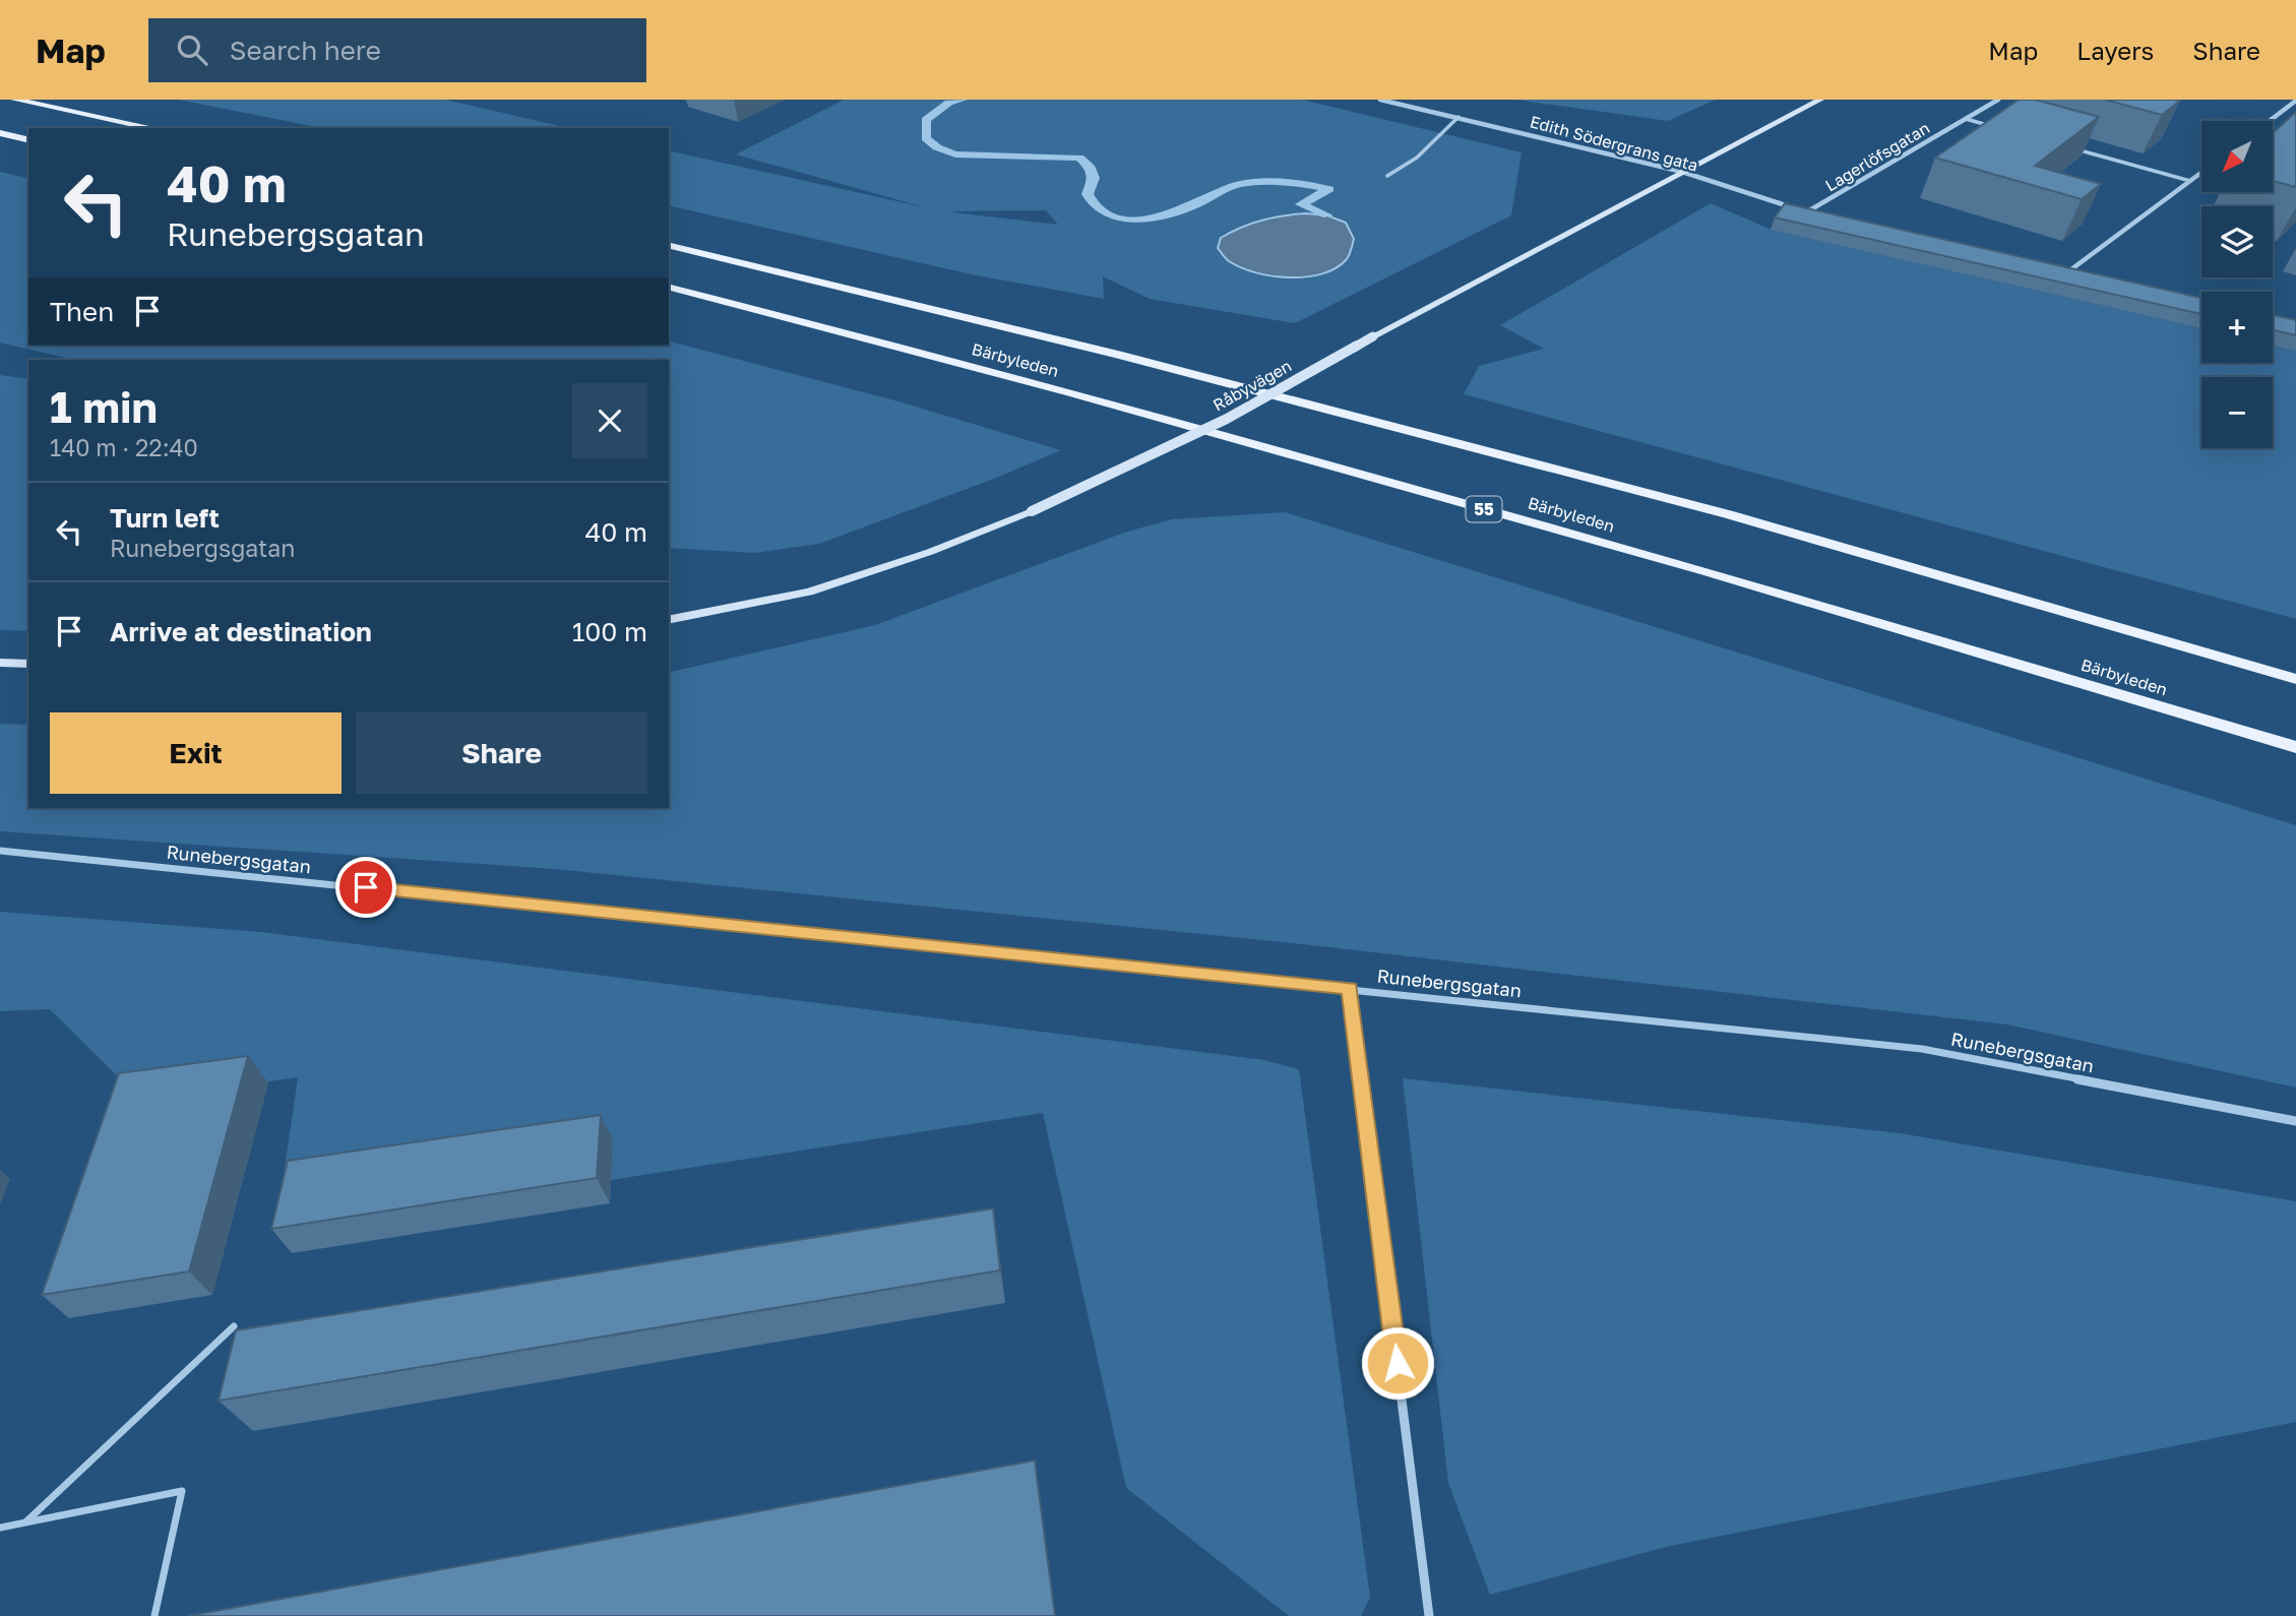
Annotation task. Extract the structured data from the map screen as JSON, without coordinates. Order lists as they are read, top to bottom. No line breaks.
{"streets":{"main road":["Bärbyleden","Råbyvägen","55"],"street":["Edith Södergrans gata","Lagerlöfsgatan","Runebergsgatan"]},"crossings":[["Edith Södergrans gata","Lagerlöfsgatan"],["Edith Södergrans gata","Råbyvägen"]],"north":"bottom left","page":{"header":"Map","search":"Search here","nav":["Map","Layers","Share"],"map_buttons":["+","−"],"turn":["40 m","Runebergsgatan"],"then":"Then","heading":["1 min","140 m · 22:40"],"list":[{"name":"Turn left","note":"Runebergsgatan","value":"40 m"},{"name":"Arrive at destination","value":"100 m"}],"buttons":["Exit","Share"]}}
